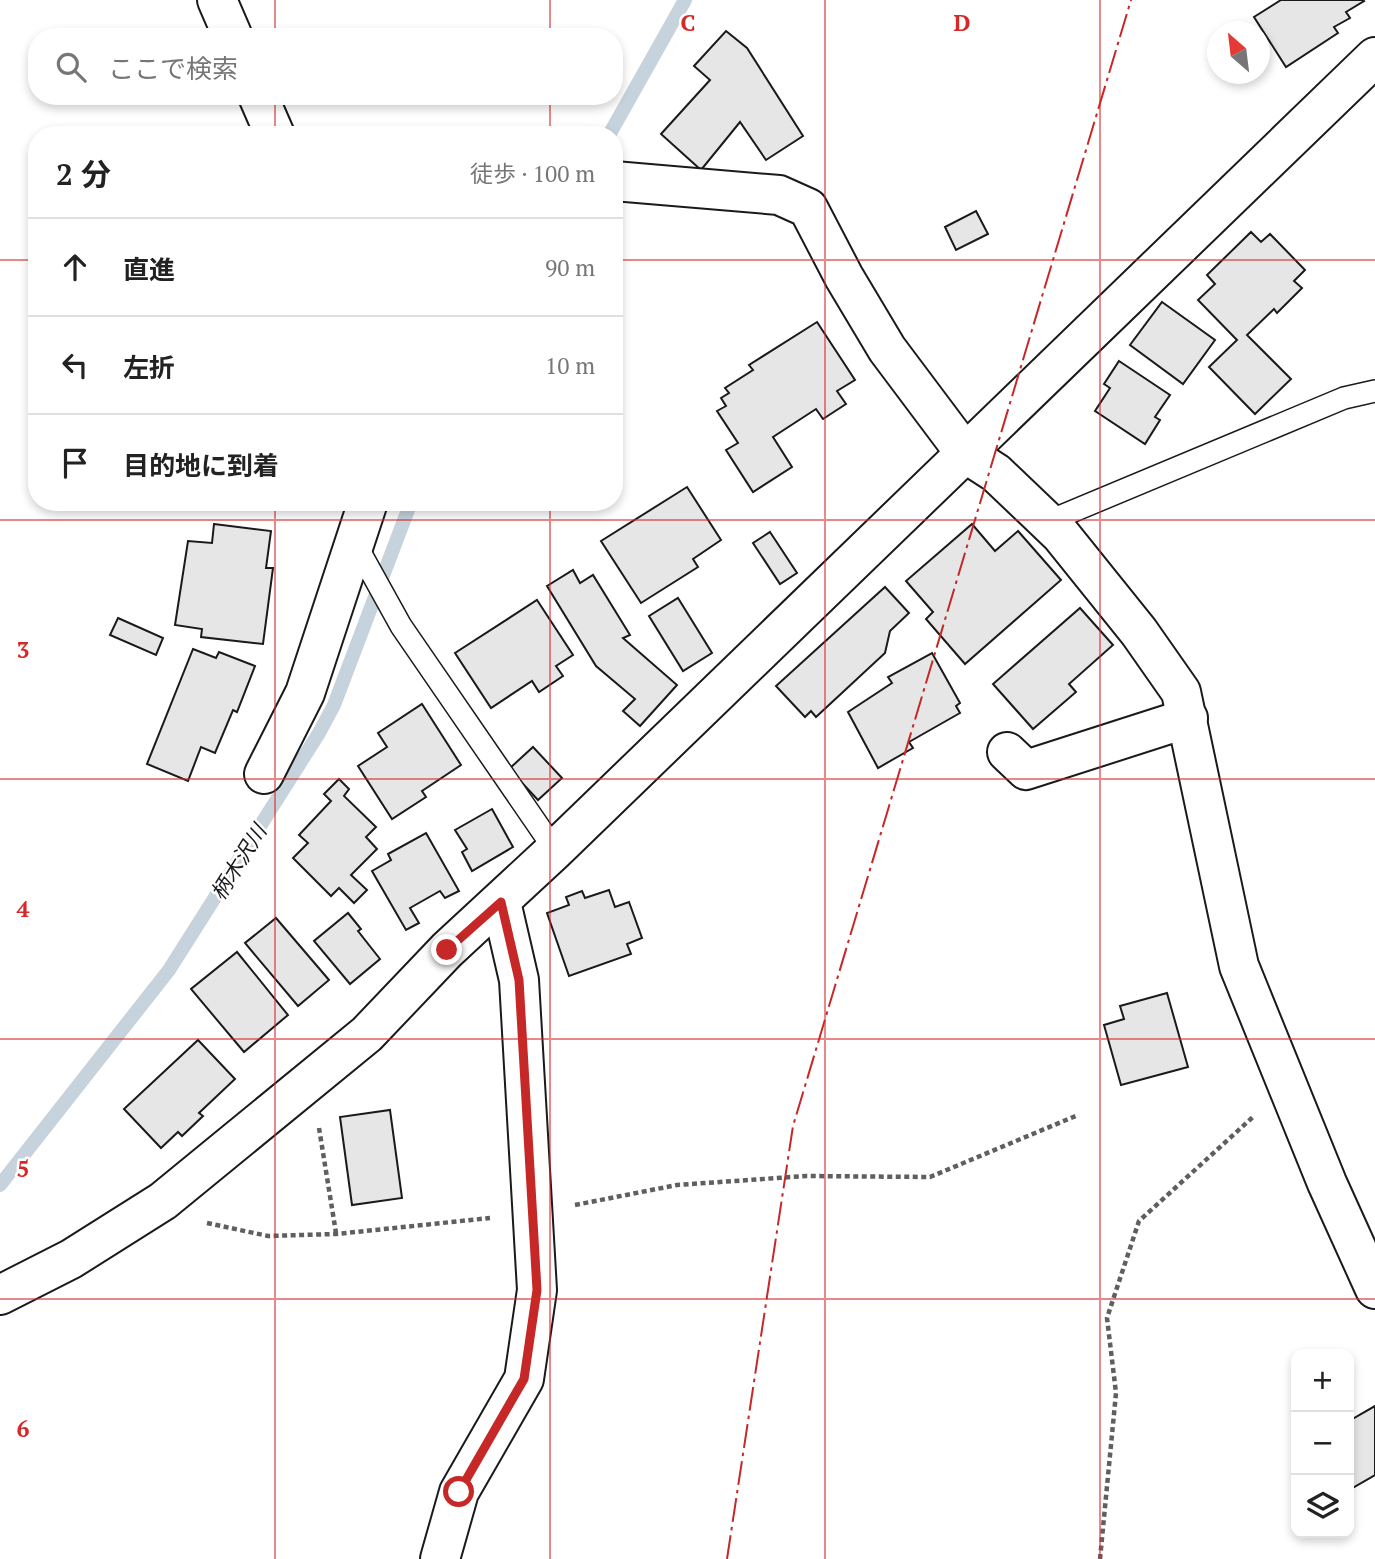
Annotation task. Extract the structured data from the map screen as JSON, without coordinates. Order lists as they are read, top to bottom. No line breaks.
{"water":["柄木沢川"],"north":"top left","page":{"search":"ここで検索","heading":["2 分","徒歩 · 100 m"],"list":[["直進","90 m"],["左折","10 m"],"目的地に到着"],"map_buttons":["+","−"]},"grid":{"columns":["C","D"],"rows":["3","4","5","6"]}}
